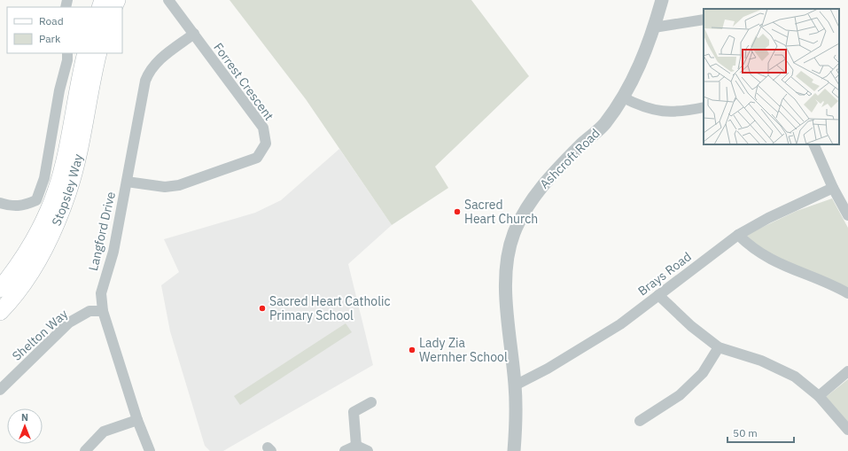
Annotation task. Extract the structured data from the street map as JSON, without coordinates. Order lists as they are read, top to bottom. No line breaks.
{"streets":{"main road":["Stopsley Way"],"street":["Forrest Crescent","Ashcroft Road","Langford Drive","Brays Road","Shelton Way"]},"crossings":[["Forrest Crescent","Langford Drive"],["Ashcroft Road","Brays Road"],["Langford Drive","Shelton Way"]],"places":["Sacred Heart Church","Sacred Heart Catholic Primary School","Lady Zia Wernher School"],"legend":["Road","Park"],"scale_bar":"50 m","north":"top"}
